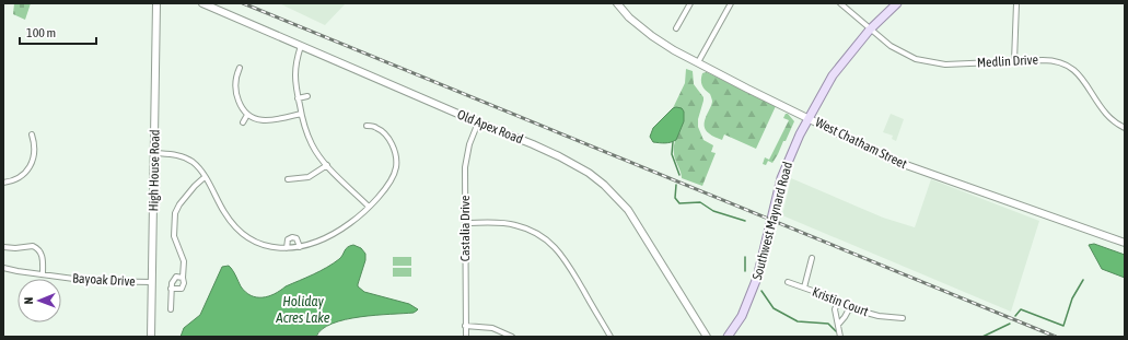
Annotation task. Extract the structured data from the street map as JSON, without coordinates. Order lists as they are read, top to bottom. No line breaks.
{"streets":{"main road":["Old Apex Road","West Chatham Street","High House Road","Southwest Maynard Road"],"street":["Medlin Drive","Castalia Drive","Bayoak Drive","Kristin Court"]},"crossings":[["Medlin Drive","Southwest Maynard Road"],["Old Apex Road","Castalia Drive"],["West Chatham Street","Southwest Maynard Road"],["High House Road","Bayoak Drive"]],"water":["Holiday Acres Lake"],"scale_bar":"100 m","north":"left"}
